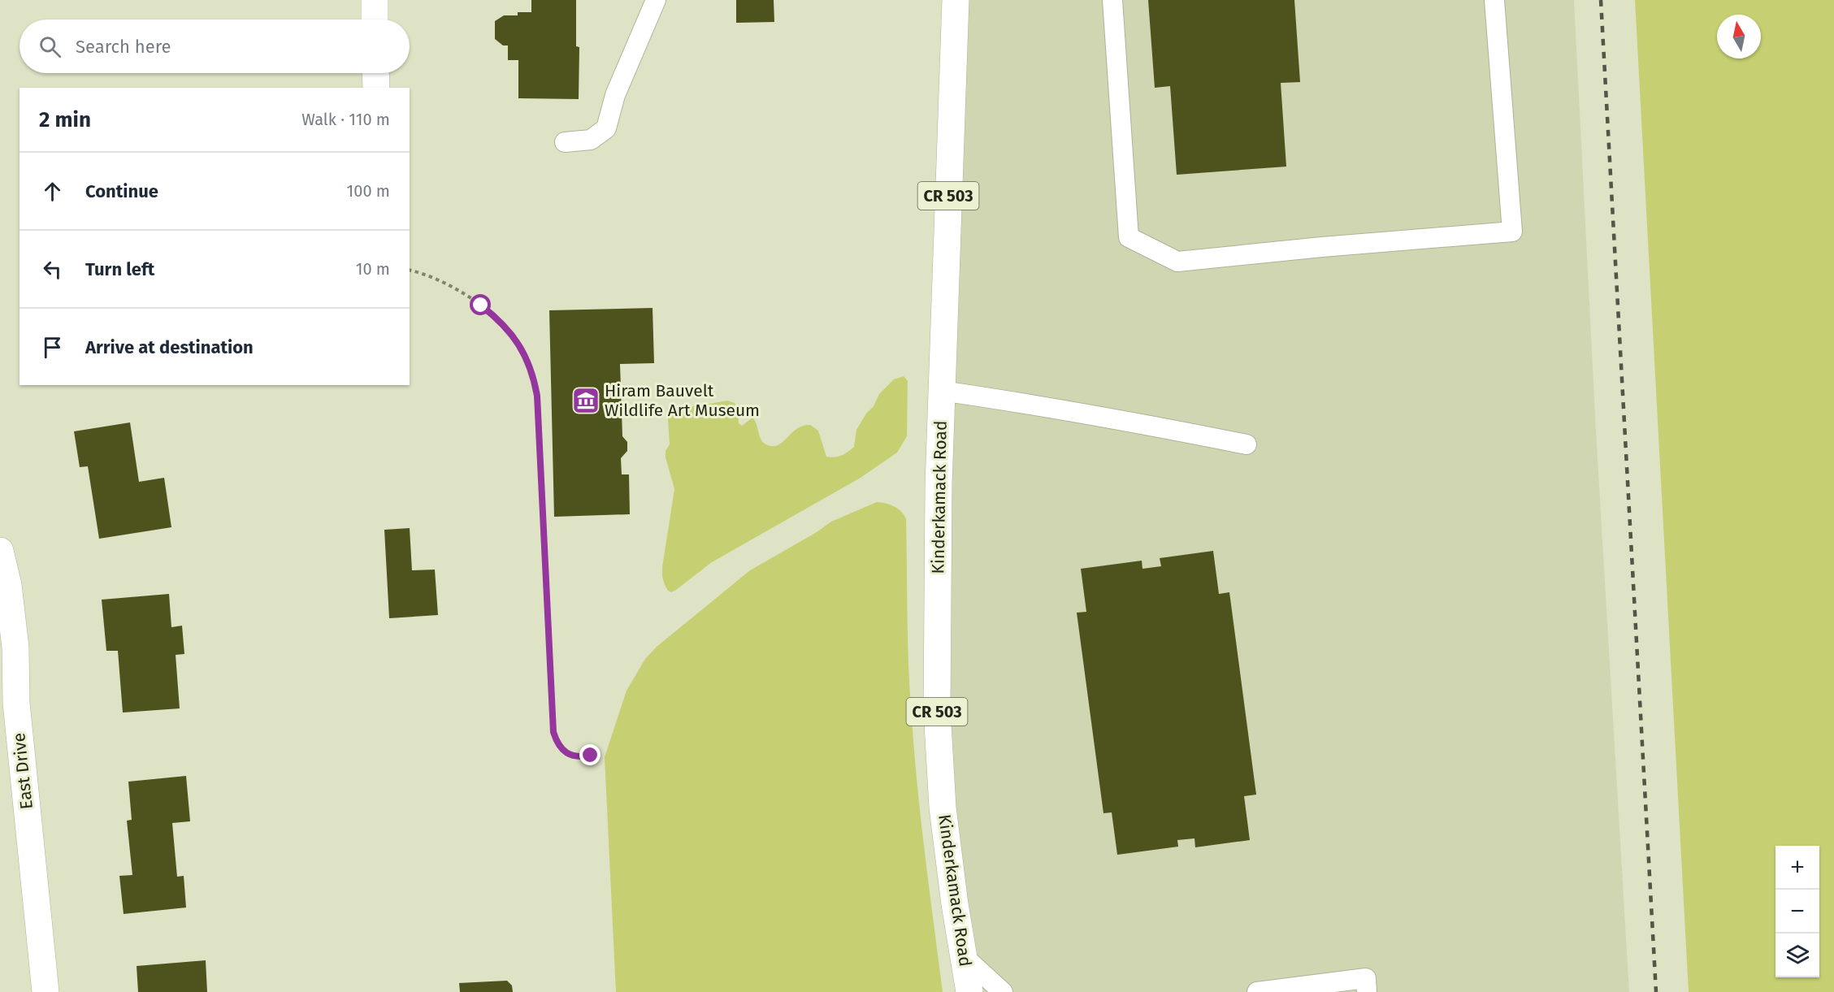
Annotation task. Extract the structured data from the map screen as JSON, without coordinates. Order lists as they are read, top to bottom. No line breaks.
{"streets":{"main road":["CR 503","Kinderkamack Road","East Drive"]},"places":{"museum":["Hiram Bauvelt Wildlife Art Museum"]},"north":"top","page":{"search":"Search here","heading":["2 min","Walk · 110 m"],"list":[["Continue","100 m"],["Turn left","10 m"],"Arrive at destination"],"map_buttons":["+","−"]}}
